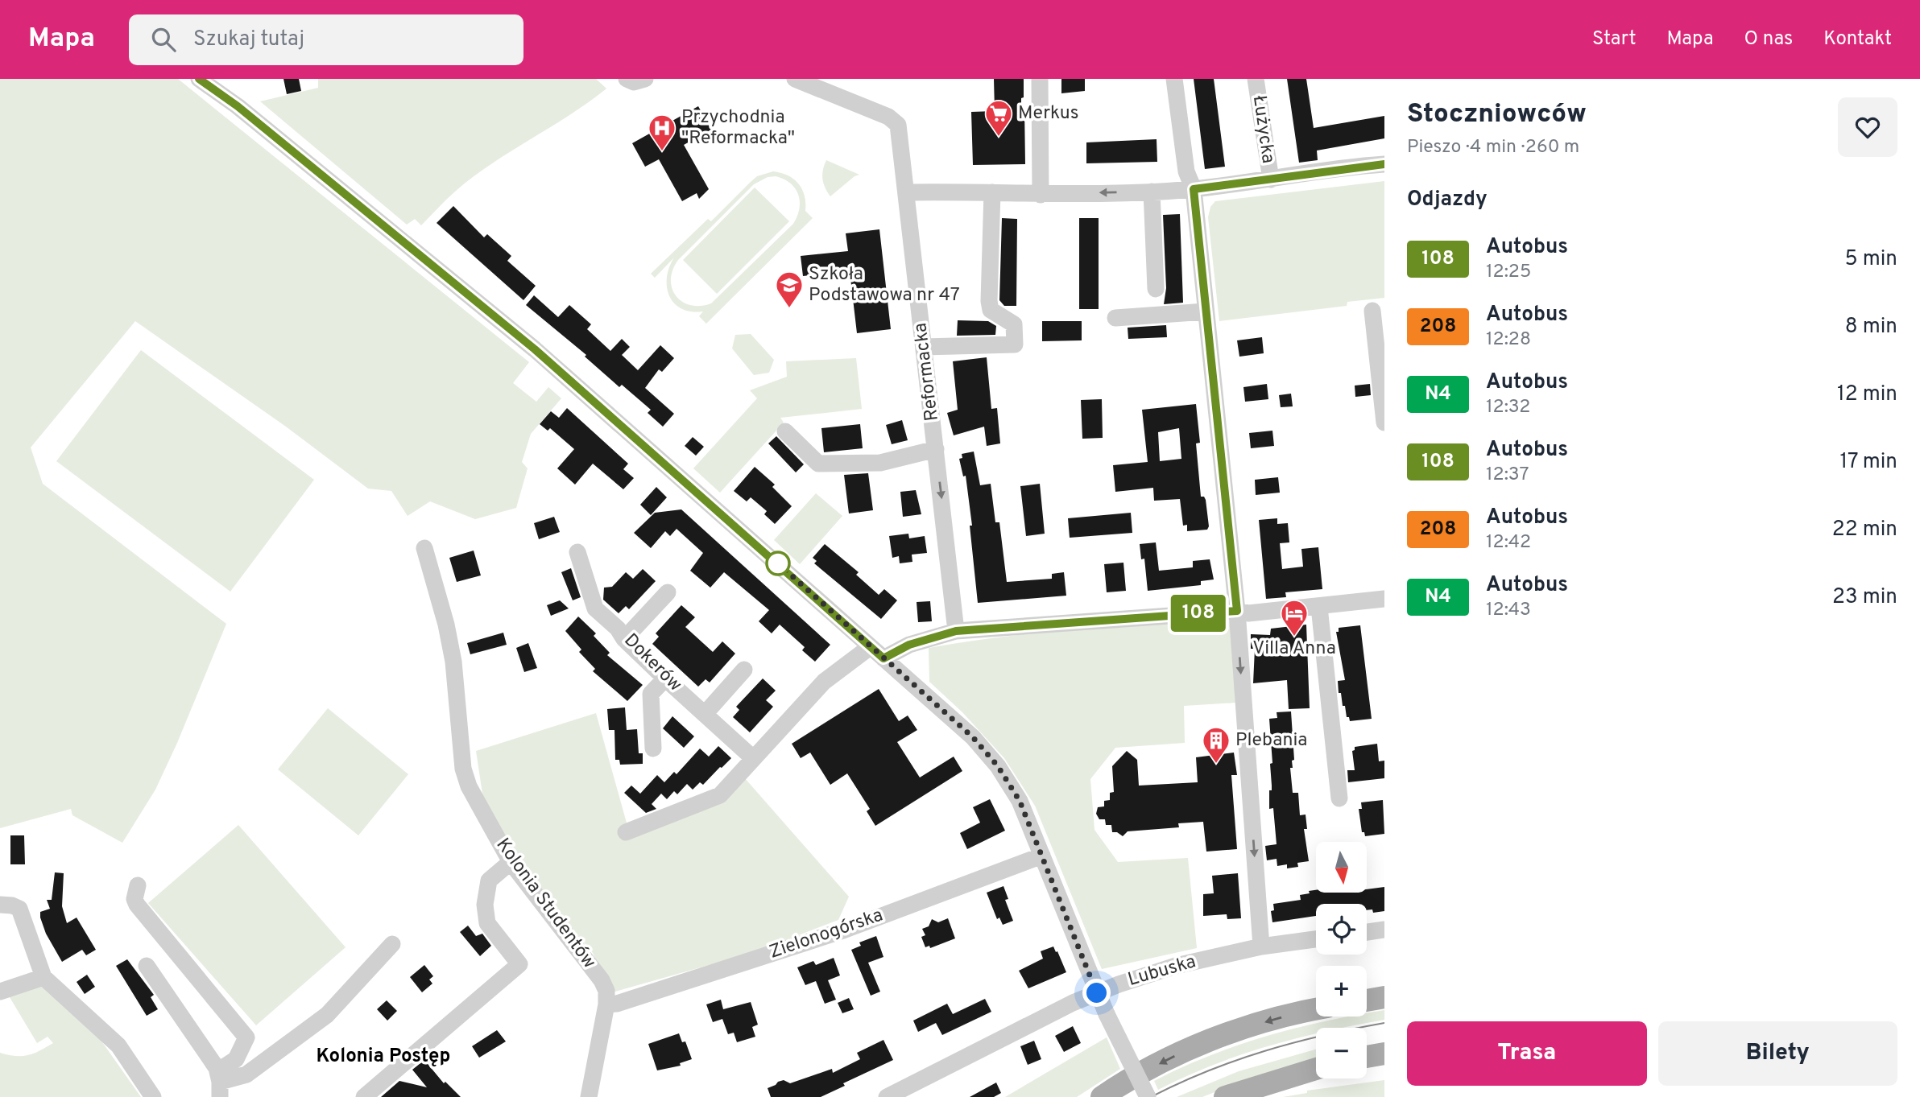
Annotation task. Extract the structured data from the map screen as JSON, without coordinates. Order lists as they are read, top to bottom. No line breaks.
{"streets":{"street":["Łużycka","Reformacka","Dokerów","Kolonia Studentów","Zielonogórska","Lubuska"]},"crossings":[["Kolonia Studentów","Zielonogórska"]],"districts":["Kolonia Postęp"],"places":{"supermarket":["Merkus"],"hospital":["Przychodnia \"Reformacka\""],"school or university":["Szkoła Podstawowa nr 47"],"hotel":["Villa Anna"],"building":["Plebania"]},"lines":["bus line 108"],"north":"bottom","page":{"header":"Mapa","search":"Szukaj tutaj","nav":["Start","Mapa","O nas","Kontakt"],"on_map":"108","heading":[["Stoczniowców","Pieszo · 4 min · 260 m"],"Odjazdy"],"list":[{"mark":"108","name":"Autobus","note":"12:25","value":"5 min"},{"mark":"208","name":"Autobus","note":"12:28","value":"8 min"},{"mark":"N4","name":"Autobus","note":"12:32","value":"12 min"},{"mark":"108","name":"Autobus","note":"12:37","value":"17 min"},{"mark":"208","name":"Autobus","note":"12:42","value":"22 min"},{"mark":"N4","name":"Autobus","note":"12:43","value":"23 min"}],"map_buttons":["+","−"],"buttons":["Trasa","Bilety"]}}
